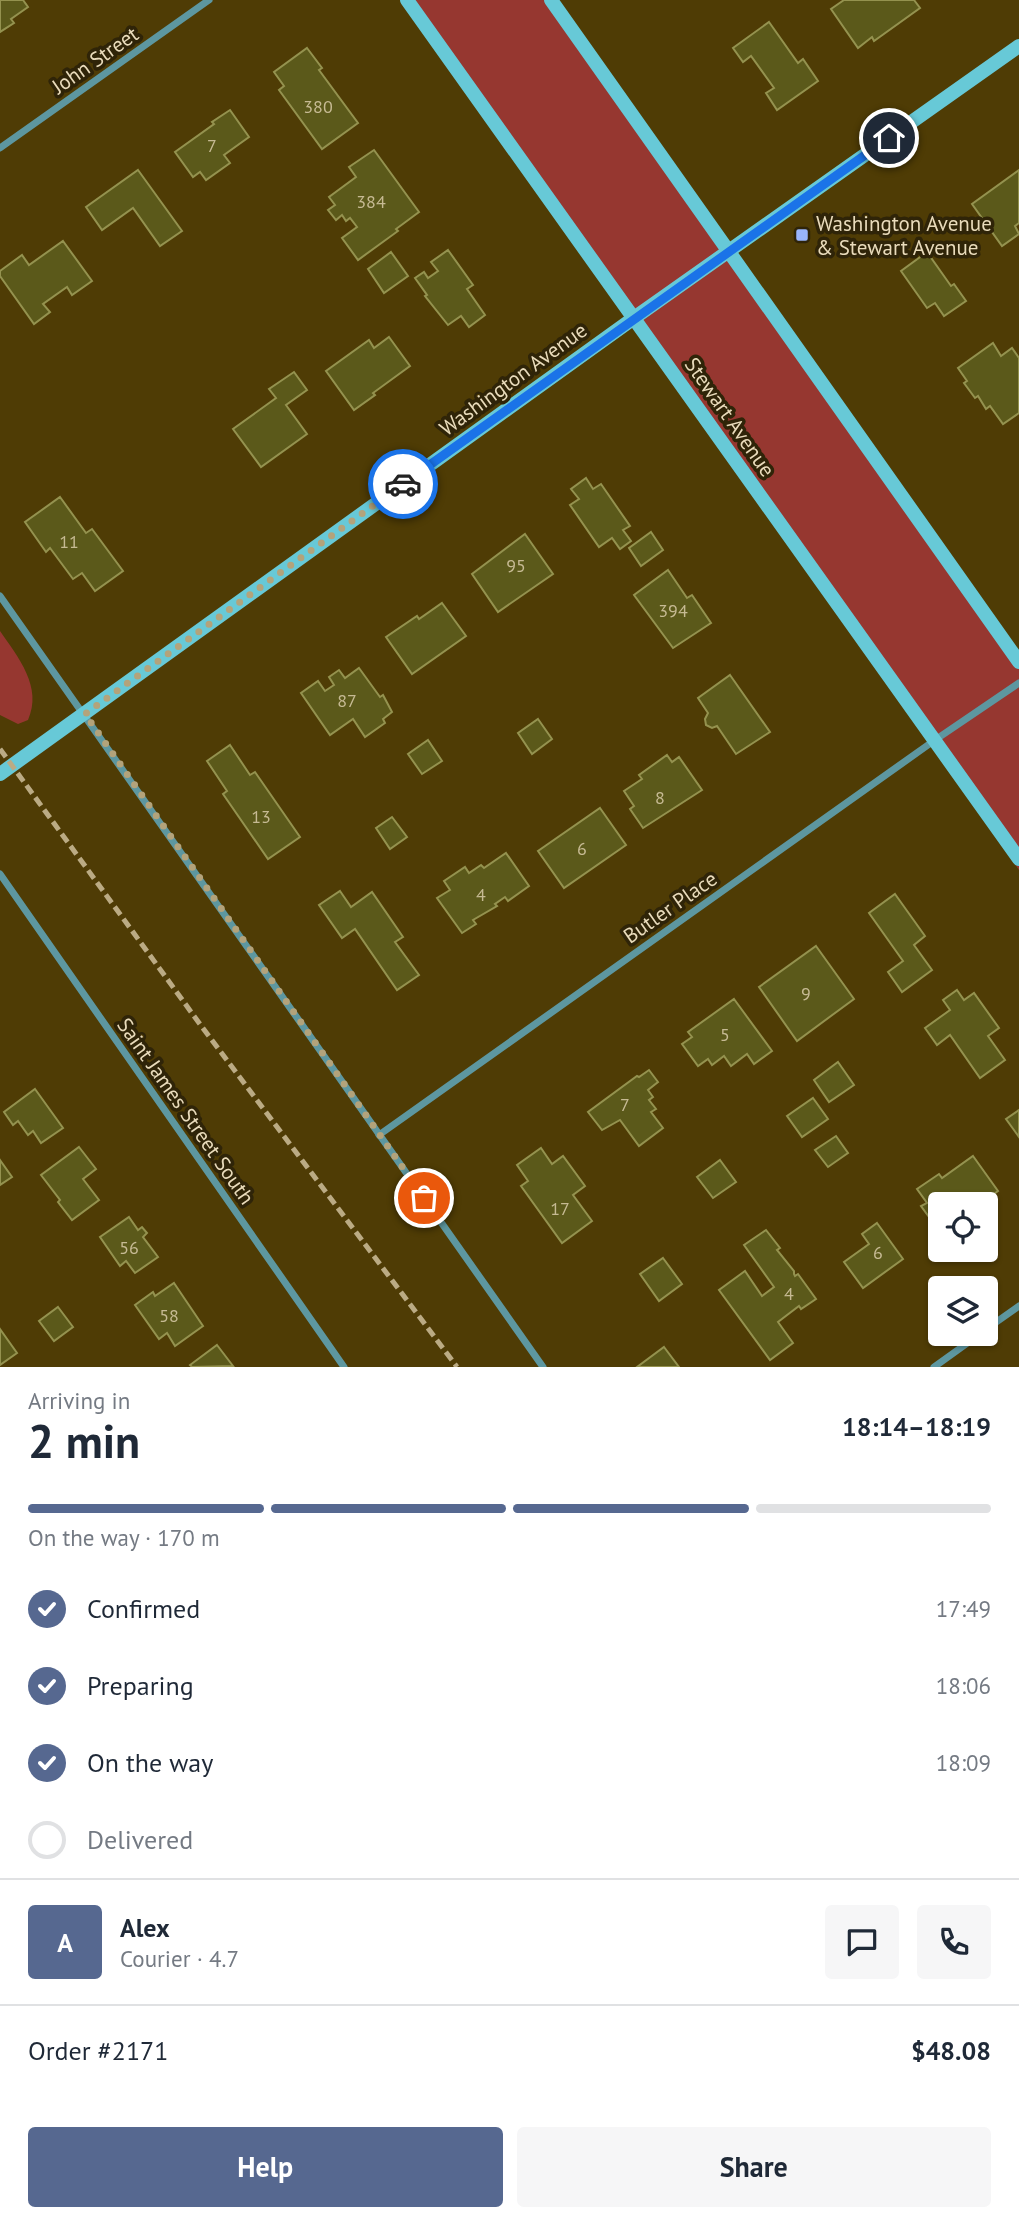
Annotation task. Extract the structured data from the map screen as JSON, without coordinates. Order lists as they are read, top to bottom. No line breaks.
{"streets":{"main road":["Washington Avenue","Stewart Avenue"],"street":["John Street","Butler Place","Saint James Street South"]},"crossings":[["Washington Avenue","Stewart Avenue"],["Stewart Avenue","Butler Place"]],"places":{"transit":["Washington Avenue & Stewart Avenue"]},"house_numbers":["380","7","384","11","95","394","87","8","13","6","4","9","5","7","17","56","6","4","58"],"page":{"heading":["2 min","Arriving in","18:14–18:19"],"panel":["Alex","Courier · 4.7","Order #2171","$48.08"],"bar":"On the way · 170 m","list":[["Confirmed","17:49"],["Preparing","18:06"],["On the way","18:09"],"Delivered"],"round":"A","buttons":["Help","Share"]}}
